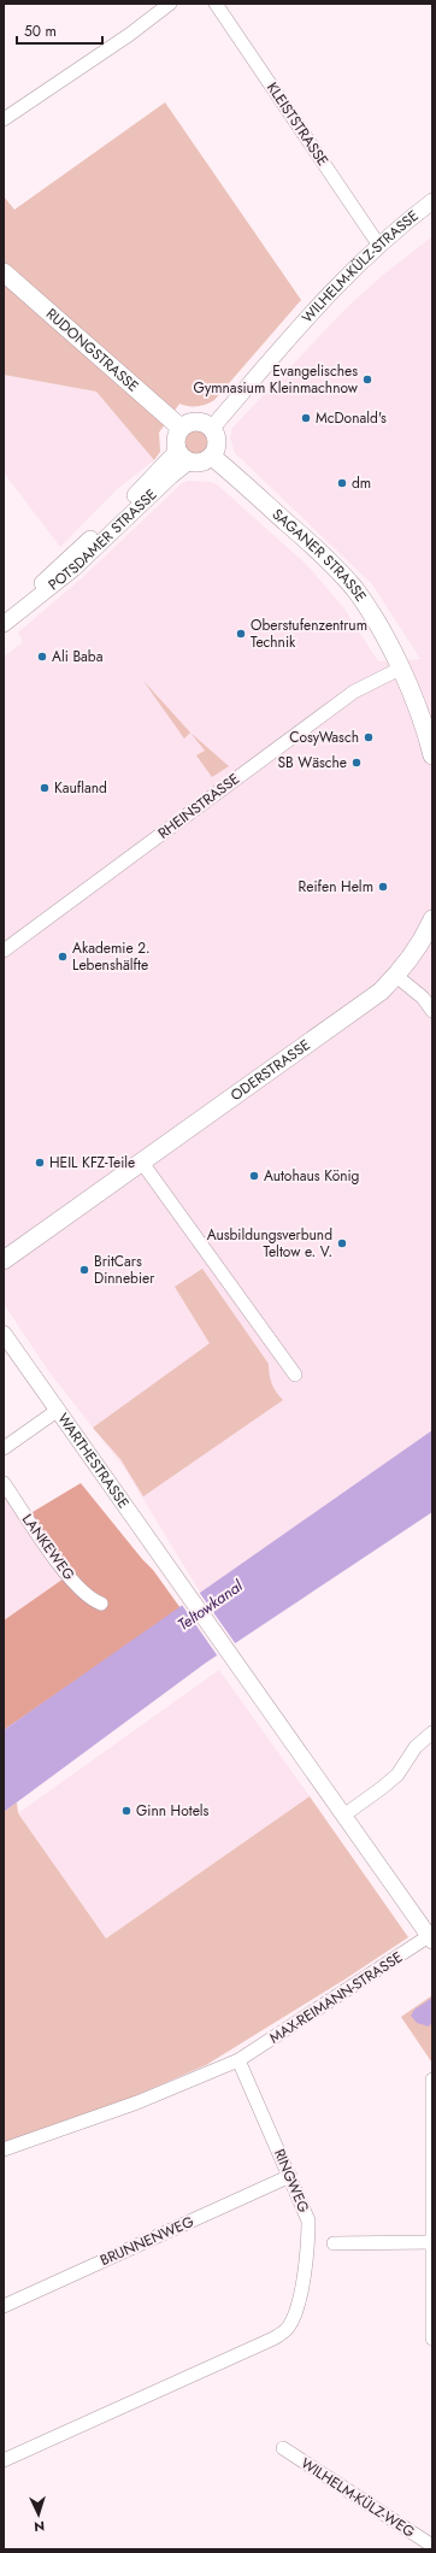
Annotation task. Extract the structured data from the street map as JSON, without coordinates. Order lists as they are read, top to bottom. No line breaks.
{"streets":{"main road":["RUDONGSTRASSE","SAGANER STRASSE","ODERSTRASSE"],"street":["KLEISTSTRASSE","WILHELM-KÜLZ-STRASSE","POTSDAMER STRASSE","RHEINSTRASSE","WARTHESTRASSE","LANKEWEG","MAX-REIMANN-STRASSE","RINGWEG","BRUNNENWEG","WILHELM-KÜLZ-WEG"]},"crossings":[["KLEISTSTRASSE","WILHELM-KÜLZ-STRASSE"],["WILHELM-KÜLZ-STRASSE","RUDONGSTRASSE"],["WILHELM-KÜLZ-STRASSE","POTSDAMER STRASSE"],["WILHELM-KÜLZ-STRASSE","SAGANER STRASSE"],["RUDONGSTRASSE","POTSDAMER STRASSE"],["RUDONGSTRASSE","SAGANER STRASSE"],["POTSDAMER STRASSE","SAGANER STRASSE"],["SAGANER STRASSE","RHEINSTRASSE"],["MAX-REIMANN-STRASSE","RINGWEG"],["RINGWEG","BRUNNENWEG"]],"water":["Teltowkanal"],"places":["Evangelisches Gymnasium Kleinmachnow","McDonald's","dm","Oberstufenzentrum Technik","Ali Baba","CosyWasch","SB Wäsche","Kaufland","Reifen Helm","Akademie 2. Lebenshälfte","HEIL KFZ-Teile","Autohaus König","Ausbildungsverbund Teltow e. V.","BritCars Dinnebier","Ginn Hotels"],"scale_bar":"50 m","north":"bottom"}
